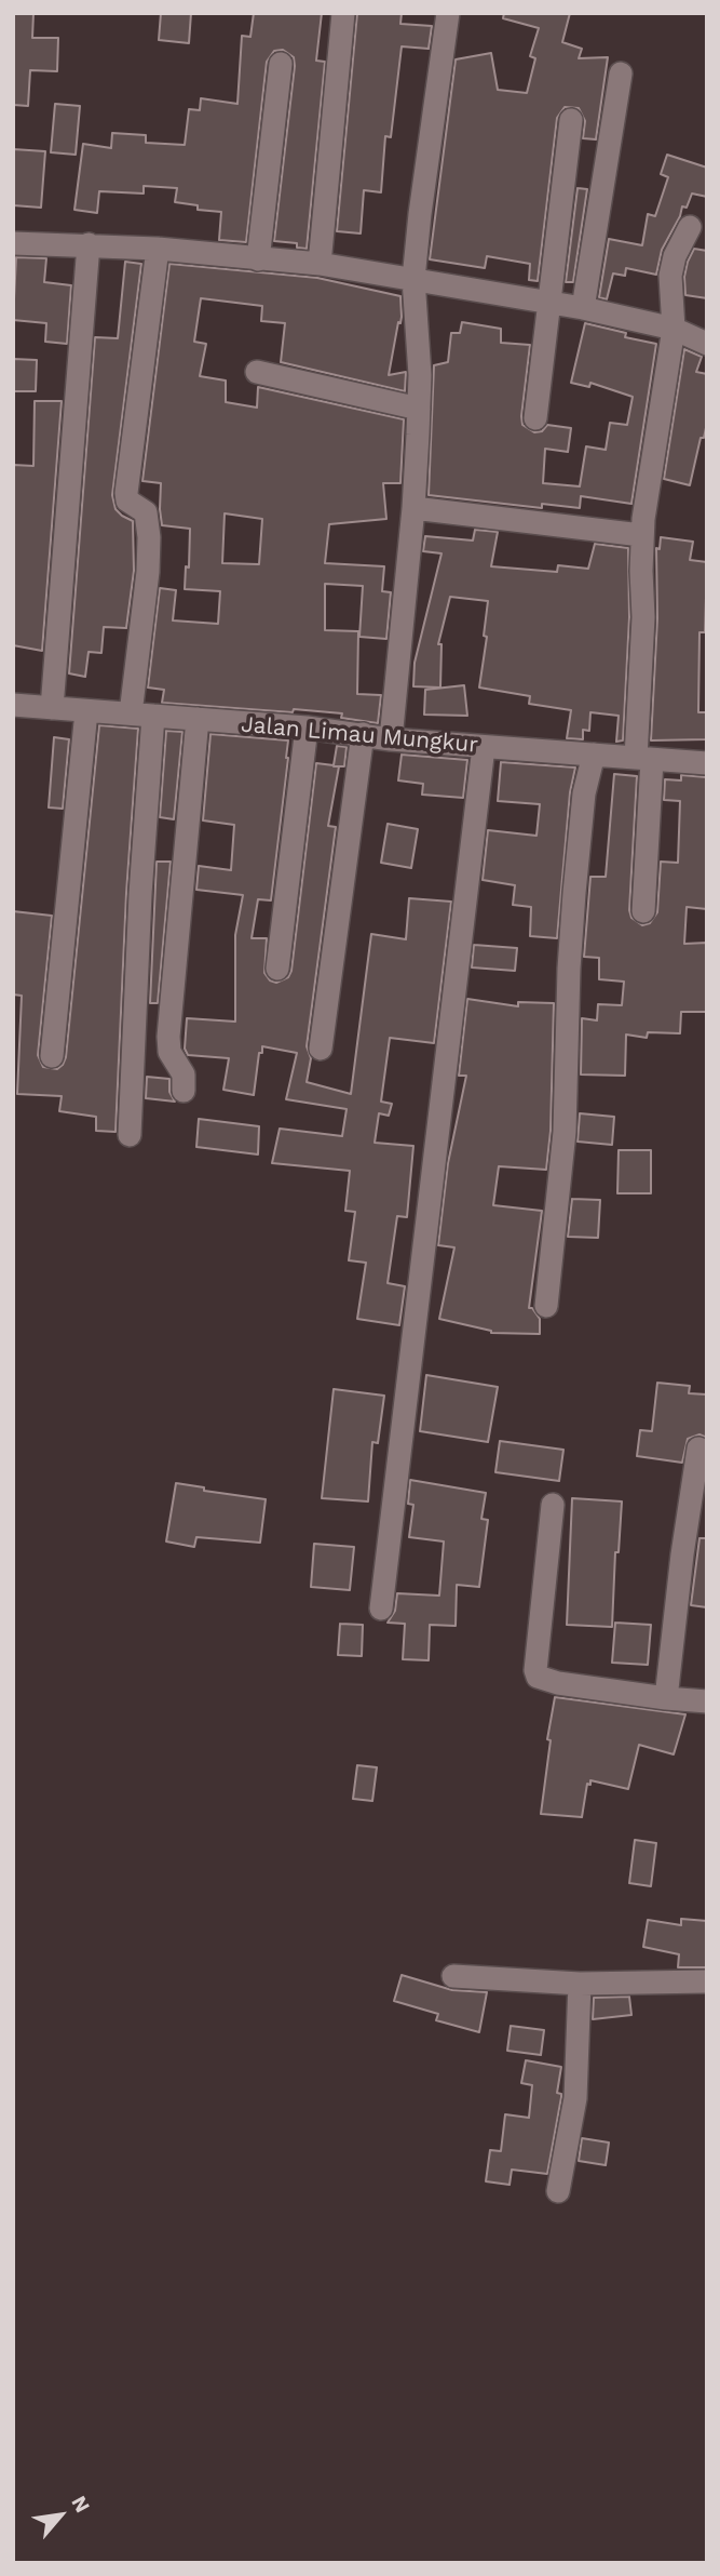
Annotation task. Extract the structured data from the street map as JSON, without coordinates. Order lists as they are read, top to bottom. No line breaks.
{"streets":{"street":["Jalan Limau Mungkur"]},"north":"top right"}
